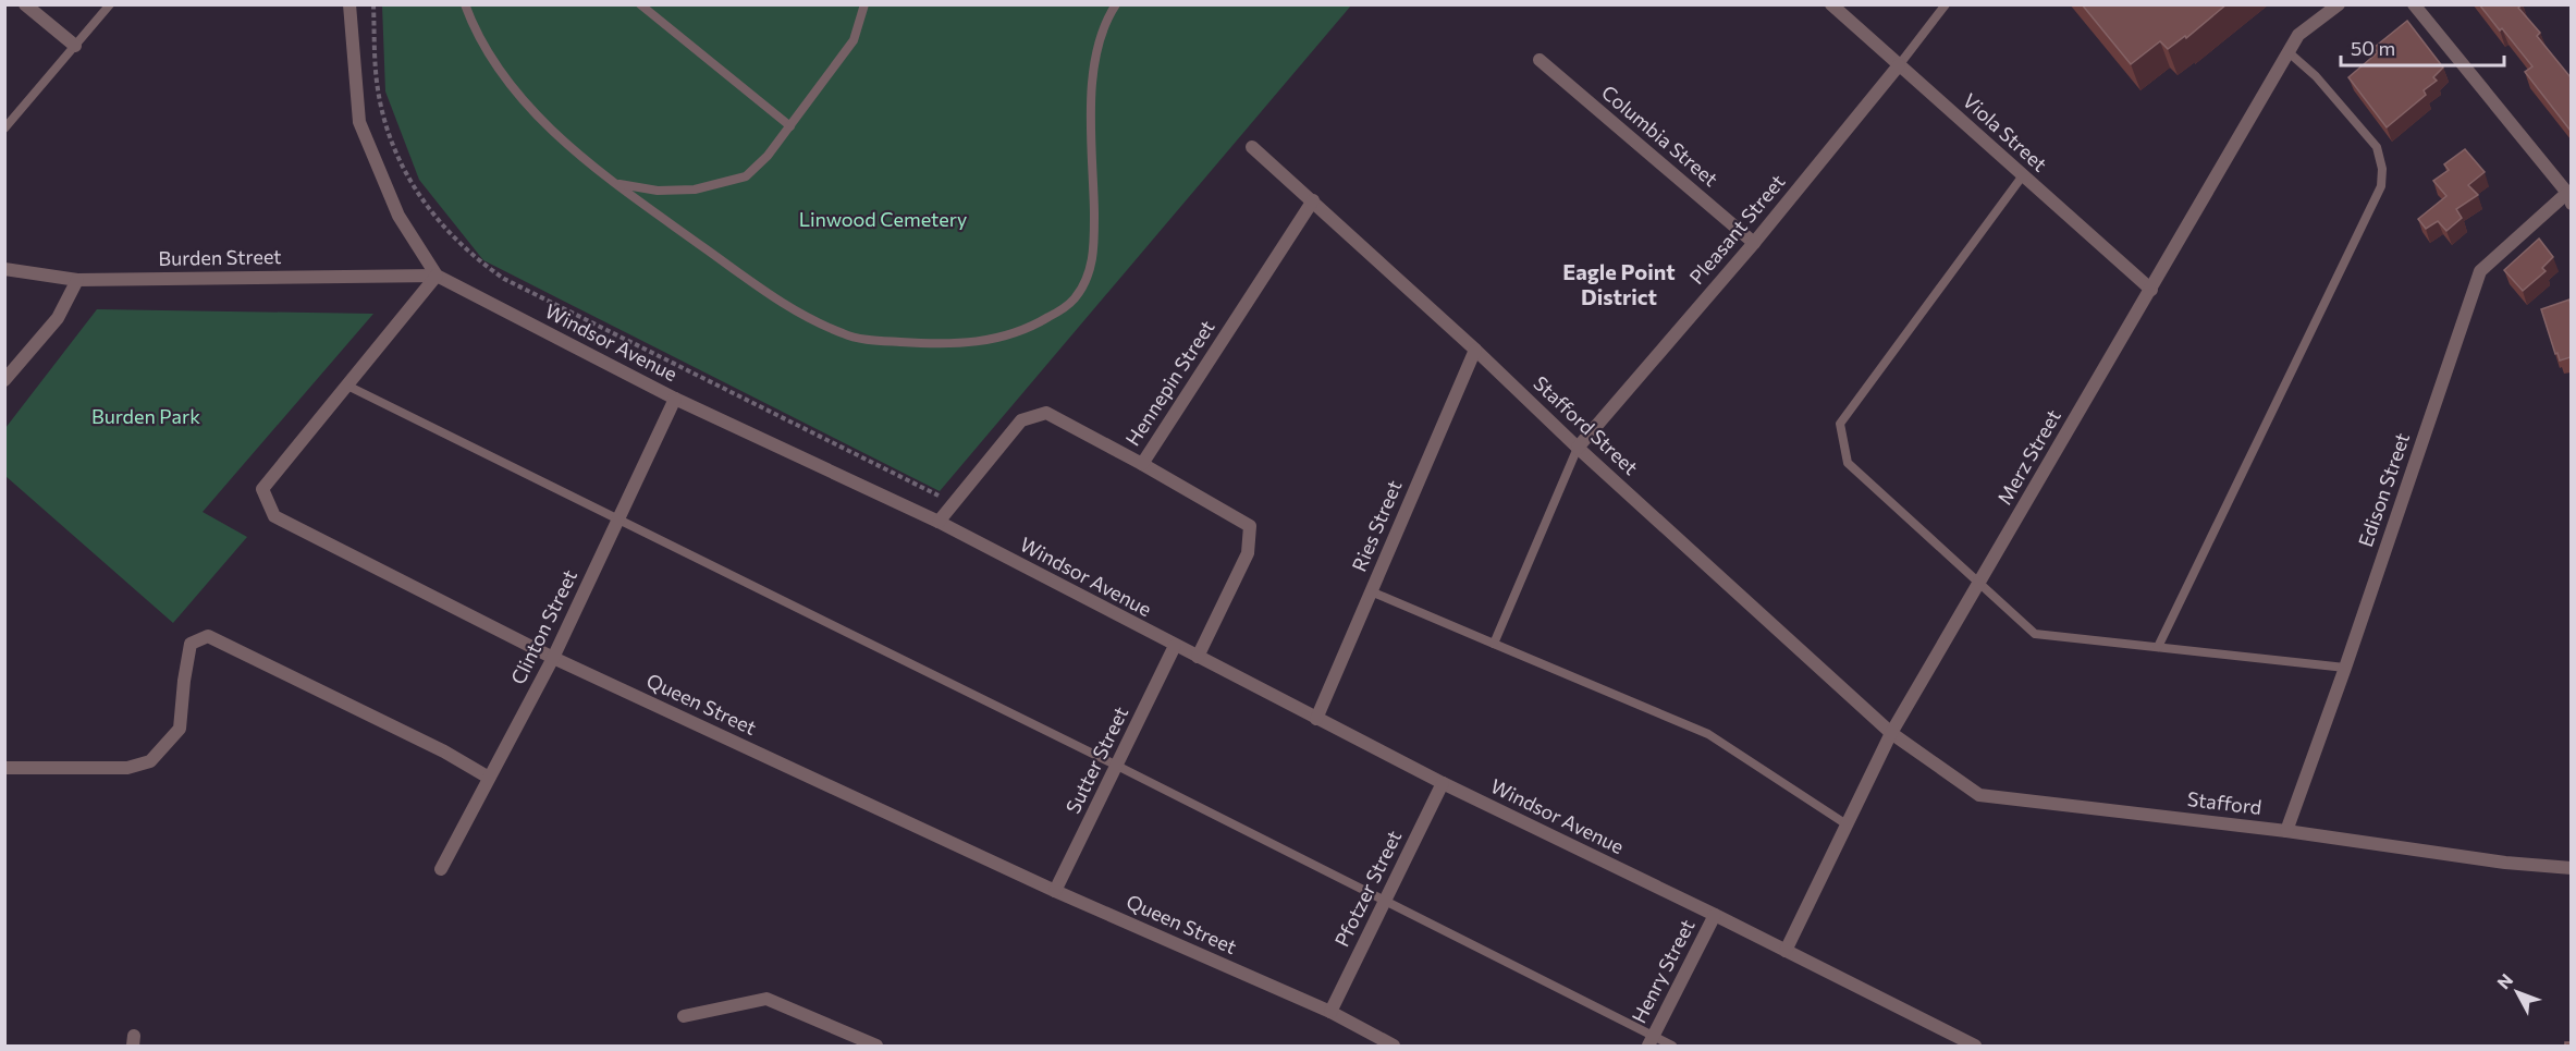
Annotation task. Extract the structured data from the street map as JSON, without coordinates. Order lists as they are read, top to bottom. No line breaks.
{"streets":{"street":["Viola Street","Columbia Street","Pleasant Street","Burden Street","Windsor Avenue","Hennepin Street","Stafford Street","Merz Street","Edison Street","Ries Street","Clinton Street","Queen Street","Sutter Street","Stafford","Pfotzer Street","Henry Street"]},"crossings":[["Viola Street","Pleasant Street"],["Viola Street","Merz Street"],["Columbia Street","Pleasant Street"],["Pleasant Street","Stafford Street"],["Burden Street","Windsor Avenue"],["Burden Street","Queen Street"],["Windsor Avenue","Hennepin Street"],["Windsor Avenue","Merz Street"],["Windsor Avenue","Ries Street"],["Windsor Avenue","Clinton Street"],["Windsor Avenue","Queen Street"],["Windsor Avenue","Sutter Street"],["Windsor Avenue","Pfotzer Street"],["Windsor Avenue","Henry Street"],["Hennepin Street","Stafford Street"],["Stafford Street","Merz Street"],["Stafford Street","Ries Street"],["Stafford Street","Stafford"],["Merz Street","Stafford"],["Edison Street","Stafford"],["Clinton Street","Queen Street"],["Queen Street","Sutter Street"],["Queen Street","Pfotzer Street"]],"districts":["Eagle Point District"],"parks":["Linwood Cemetery","Burden Park"],"scale_bar":"50 m","north":"top left"}
